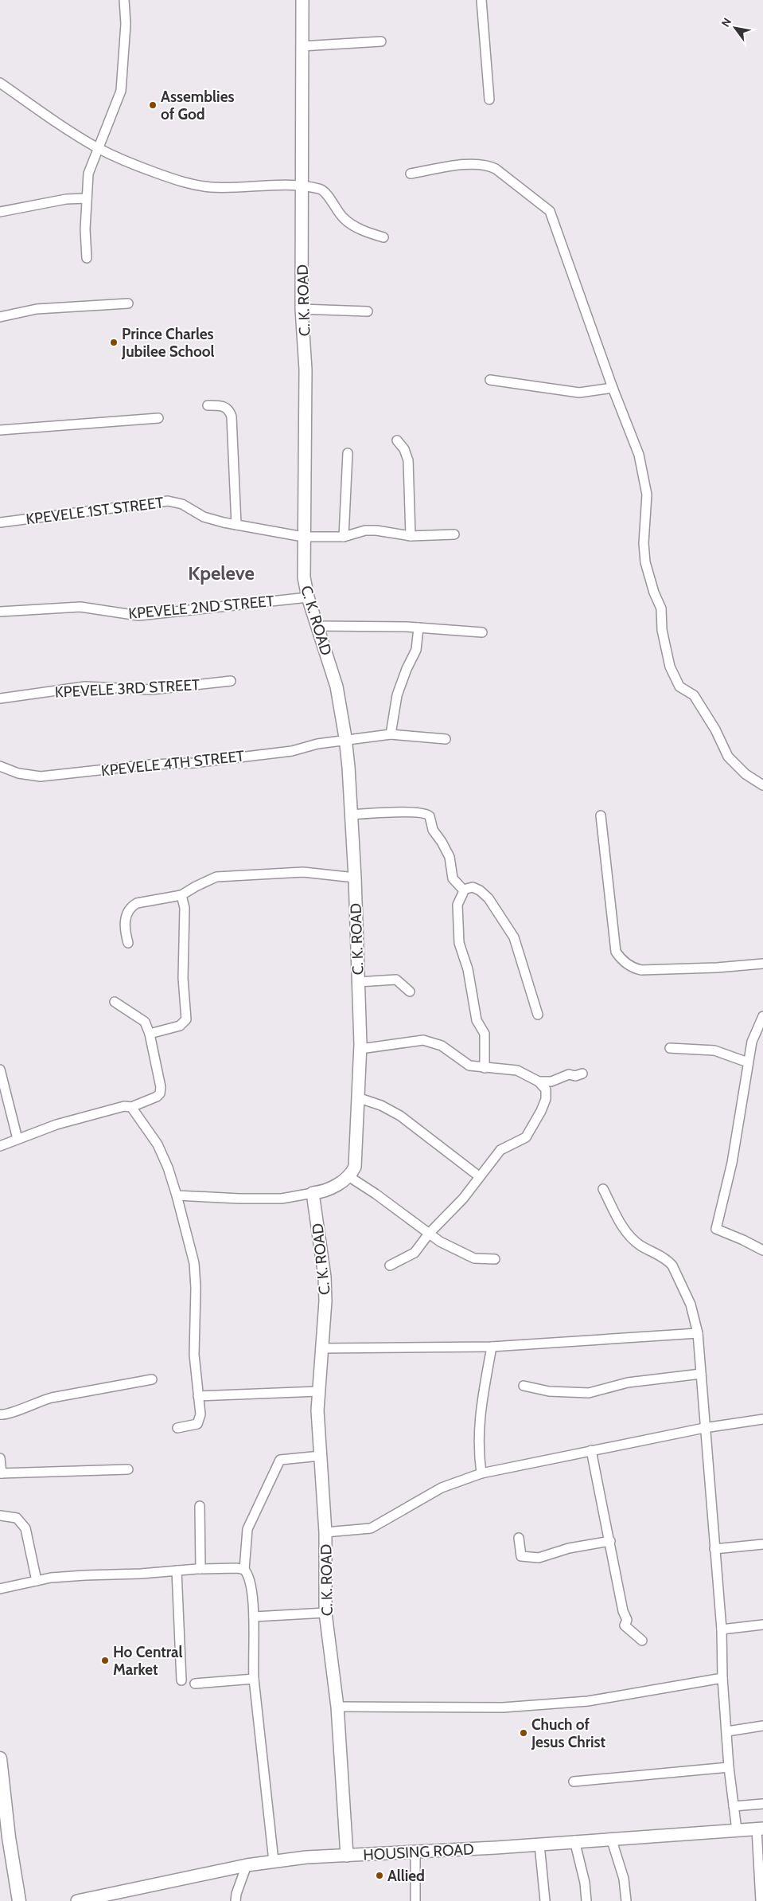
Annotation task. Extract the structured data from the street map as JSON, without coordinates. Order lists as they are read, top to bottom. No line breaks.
{"streets":{"street":["C. K. ROAD","KPEVELE 1ST STREET","KPEVELE 2ND STREET","KPEVELE 3RD STREET","KPEVELE 4TH STREET","HOUSING ROAD"]},"crossings":[["C. K. ROAD","KPEVELE 1ST STREET"],["C. K. ROAD","KPEVELE 2ND STREET"],["C. K. ROAD","KPEVELE 4TH STREET"],["C. K. ROAD","HOUSING ROAD"]],"districts":["Kpeleve"],"places":["Assemblies of God","Prince Charles Jubilee School","Ho Central Market","Chuch of Jesus Christ","Allied"],"north":"top left"}
